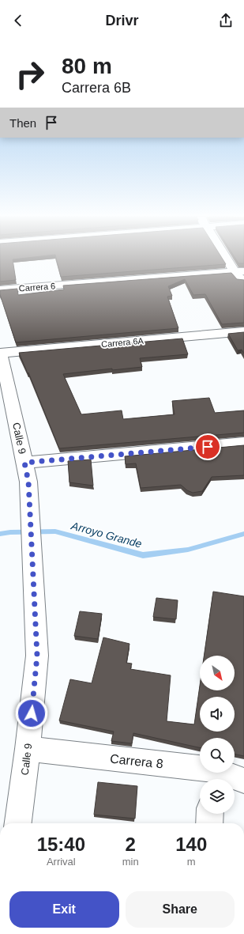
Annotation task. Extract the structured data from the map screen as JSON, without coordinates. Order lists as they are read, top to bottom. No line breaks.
{"streets":{"street":["Carrera 6","Carrera 6A","Calle 9","Carrera 8"]},"crossings":[["Carrera 6A","Calle 9"],["Calle 9","Carrera 8"]],"water":["Arroyo Grande"],"north":"bottom right","page":{"header":"Drivr","turn":["80 m","Carrera 6B"],"then":"Then","eta":["15:40","Arrival","2","min","140","m"],"buttons":["Exit","Share"]}}
